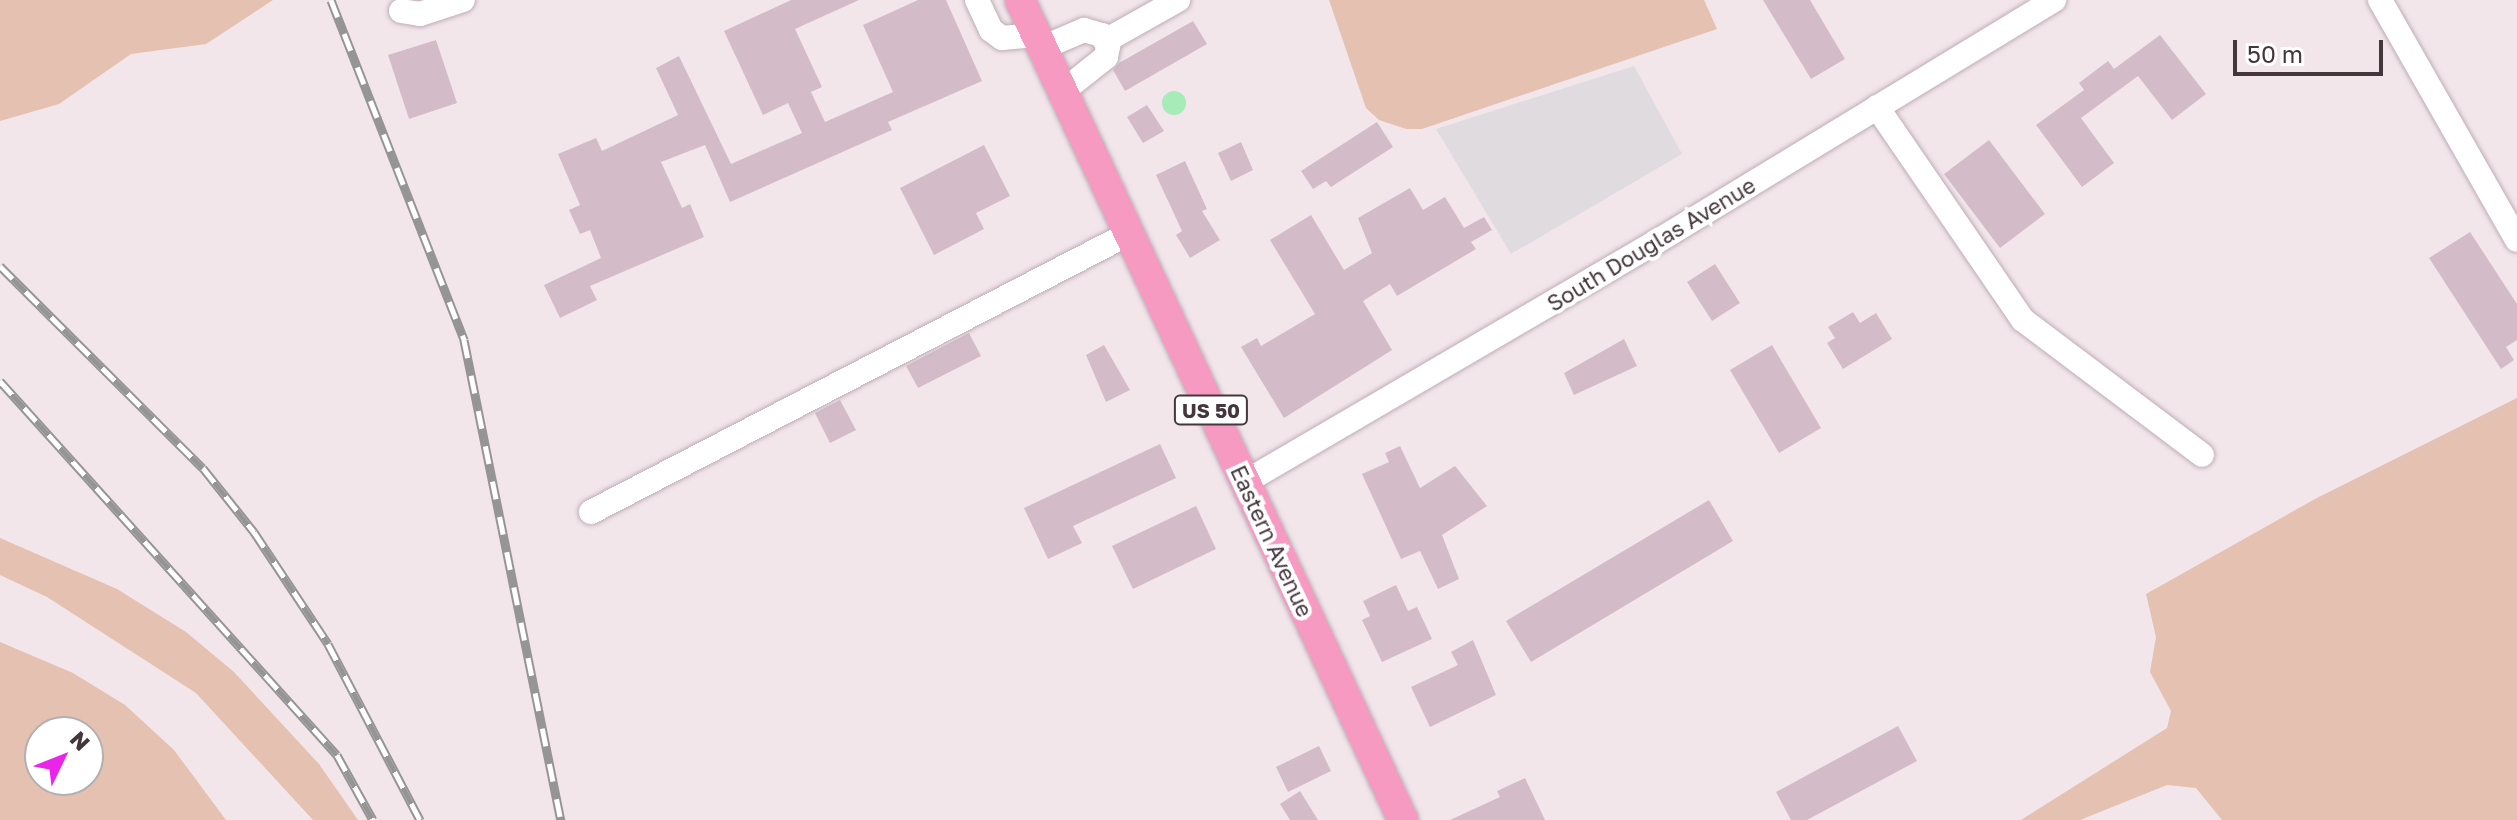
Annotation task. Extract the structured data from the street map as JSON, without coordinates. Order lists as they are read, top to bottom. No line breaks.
{"streets":{"main road":["US 50","Eastern Avenue"],"street":["South Douglas Avenue"]},"crossings":[["South Douglas Avenue","Eastern Avenue"]],"scale_bar":"50 m","north":"top right"}
